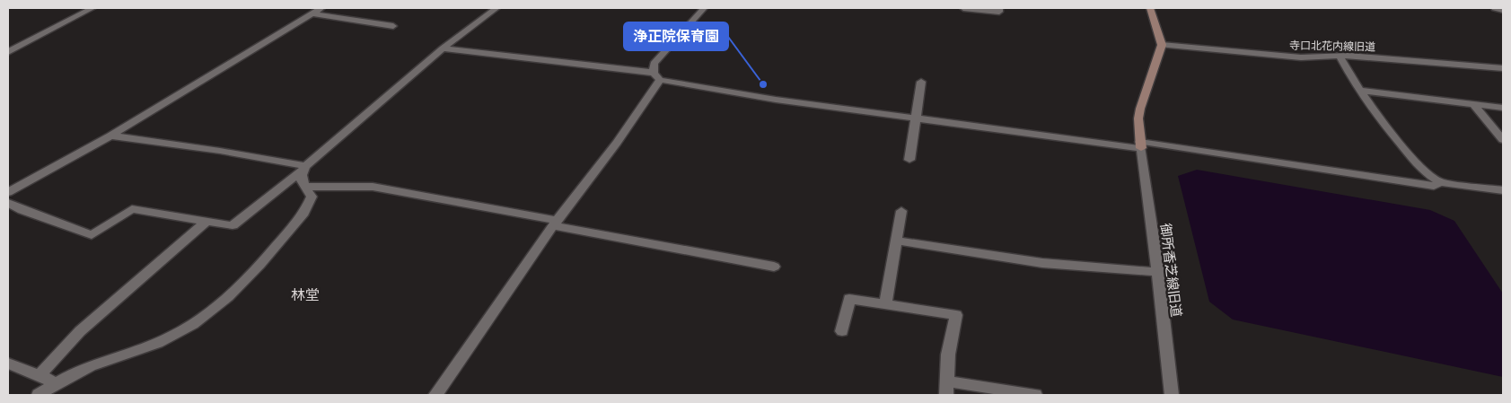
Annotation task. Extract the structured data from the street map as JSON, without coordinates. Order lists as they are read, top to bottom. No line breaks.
{"streets":{"street":["寺口北花内線旧道","御所香芝線旧道"]},"districts":["林堂"],"places":["浄正院保育園"]}
